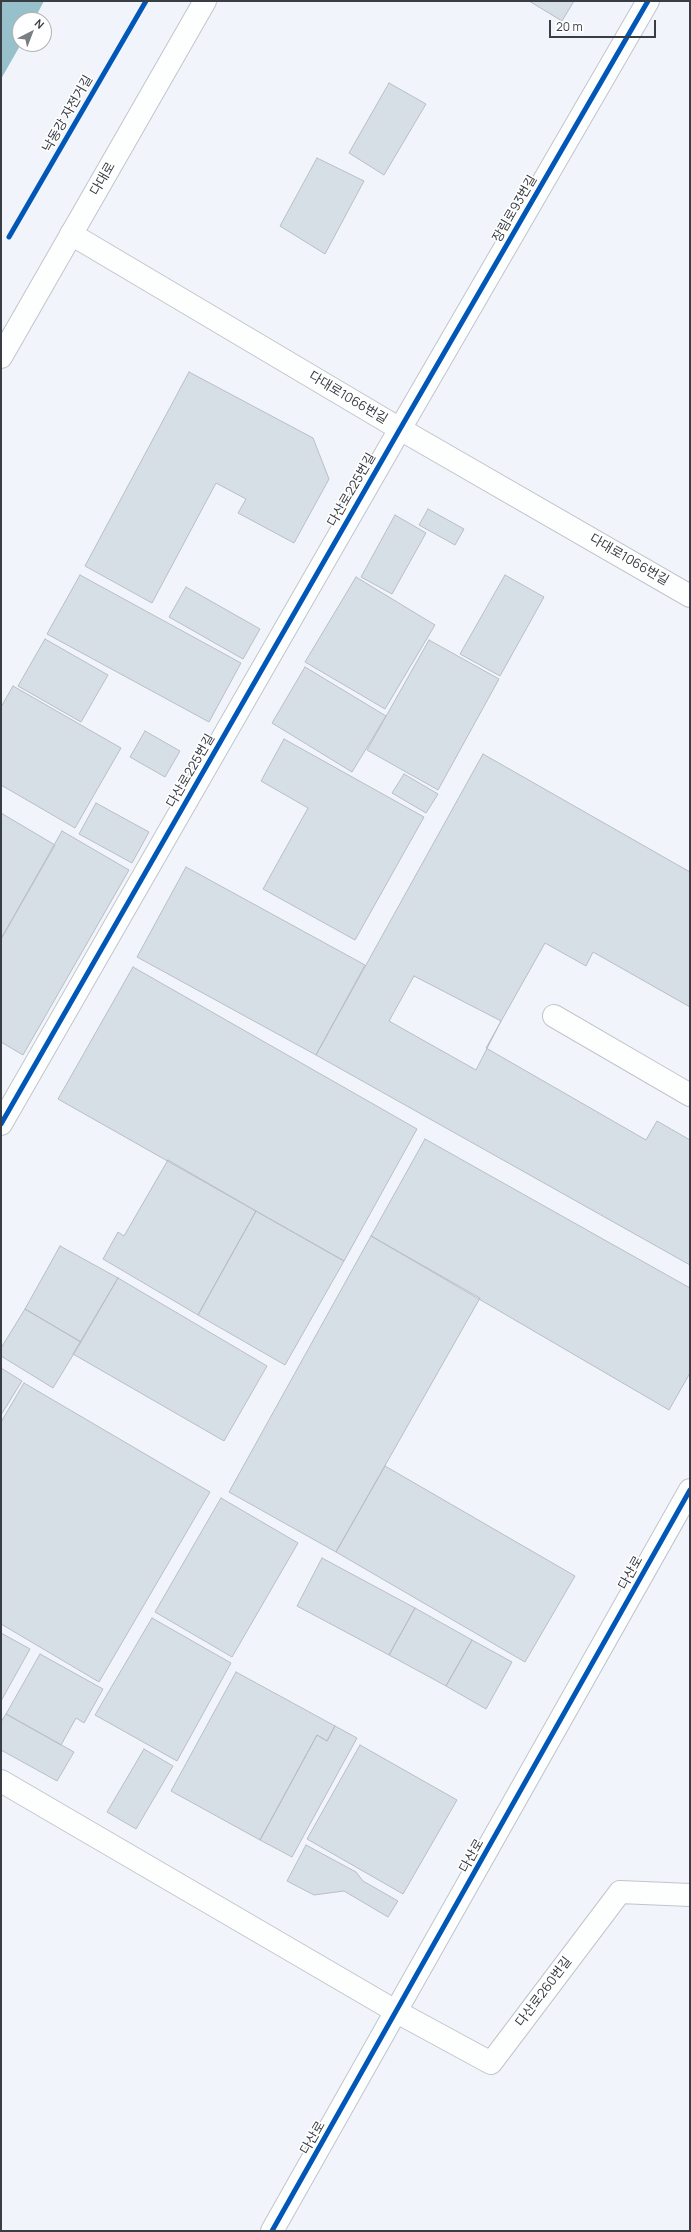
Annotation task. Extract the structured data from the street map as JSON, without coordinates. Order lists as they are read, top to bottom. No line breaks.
{"streets":{"street":["다대로","장림로93번길","다대로1066번길","다산로225번길","다산로","다산로260번길"],"cycle path":["낙동강 자전거길"]},"crossings":[["다대로","다대로1066번길"],["장림로93번길","다대로1066번길"],["장림로93번길","다산로225번길"],["다대로1066번길","다산로225번길"],["다산로","다산로260번길"]],"scale_bar":"20 m","north":"top right"}
